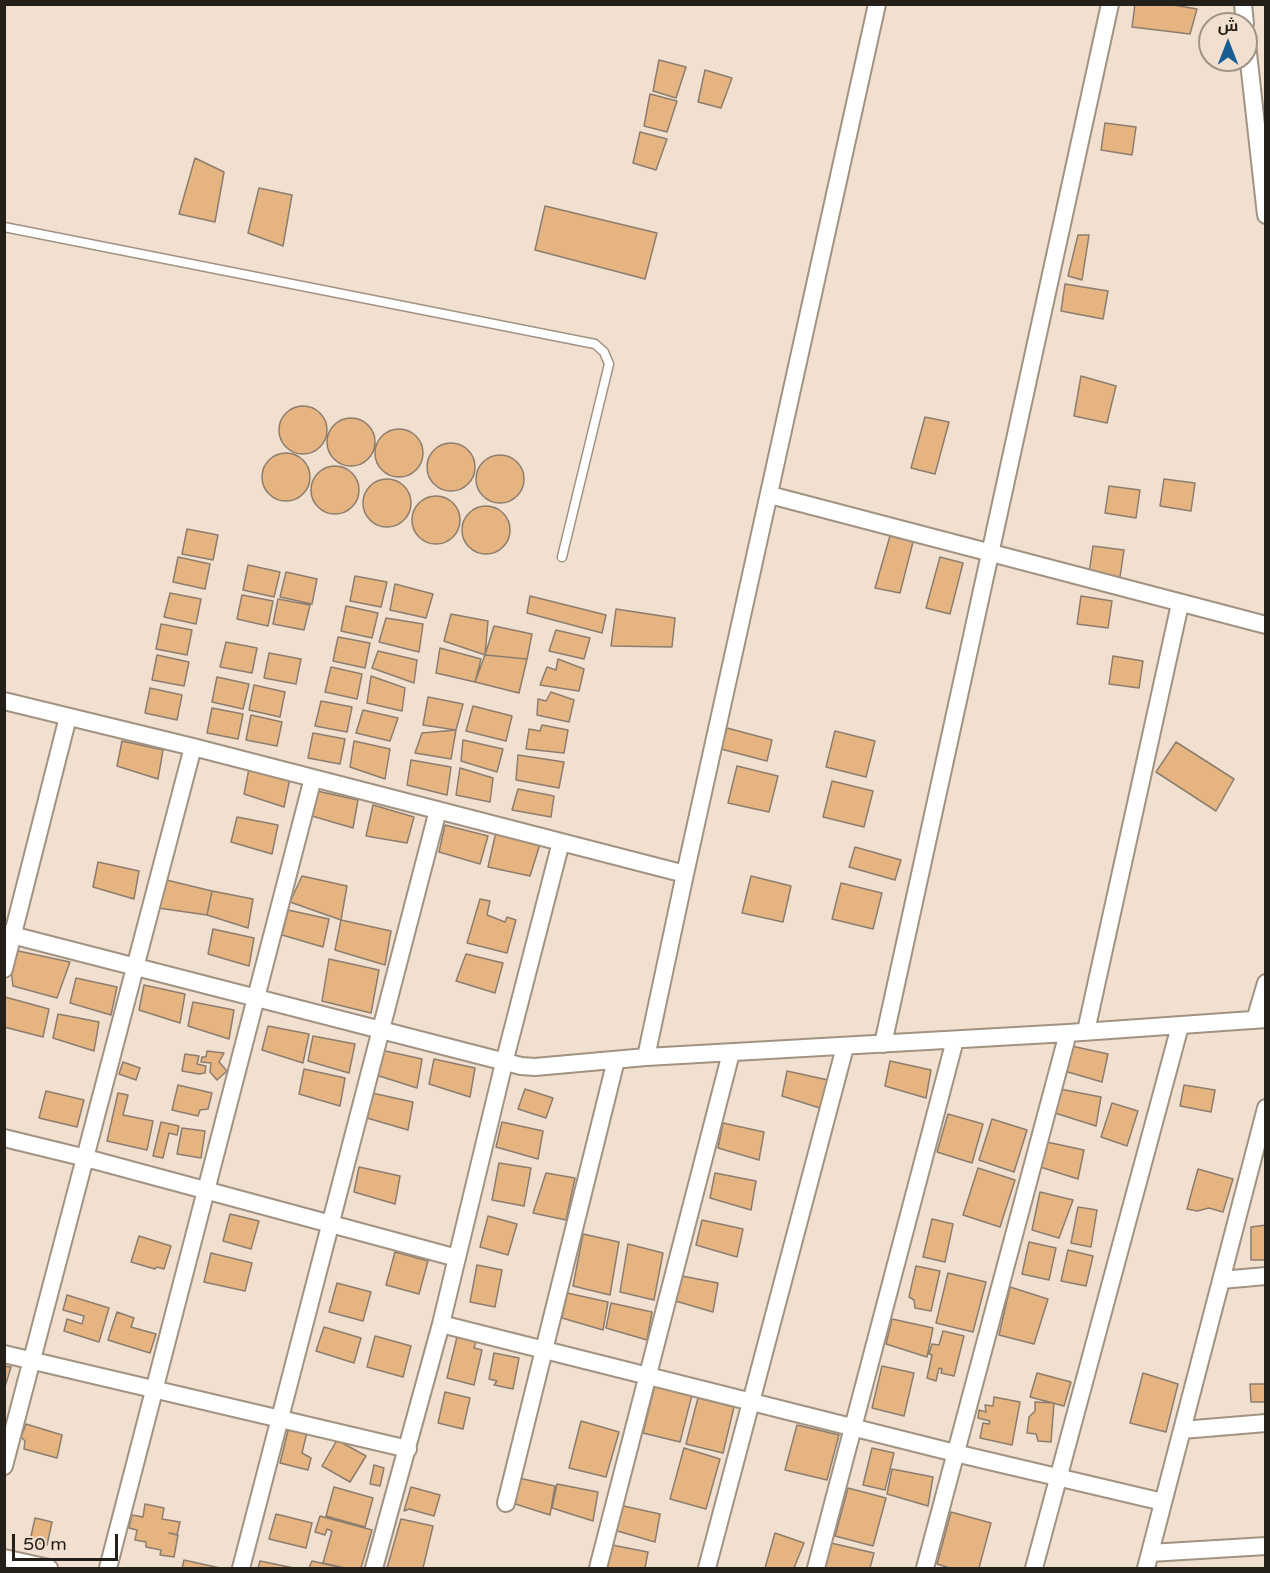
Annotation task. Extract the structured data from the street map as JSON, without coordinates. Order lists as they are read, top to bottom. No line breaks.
{"scale_bar":"50 m","north":"top"}
